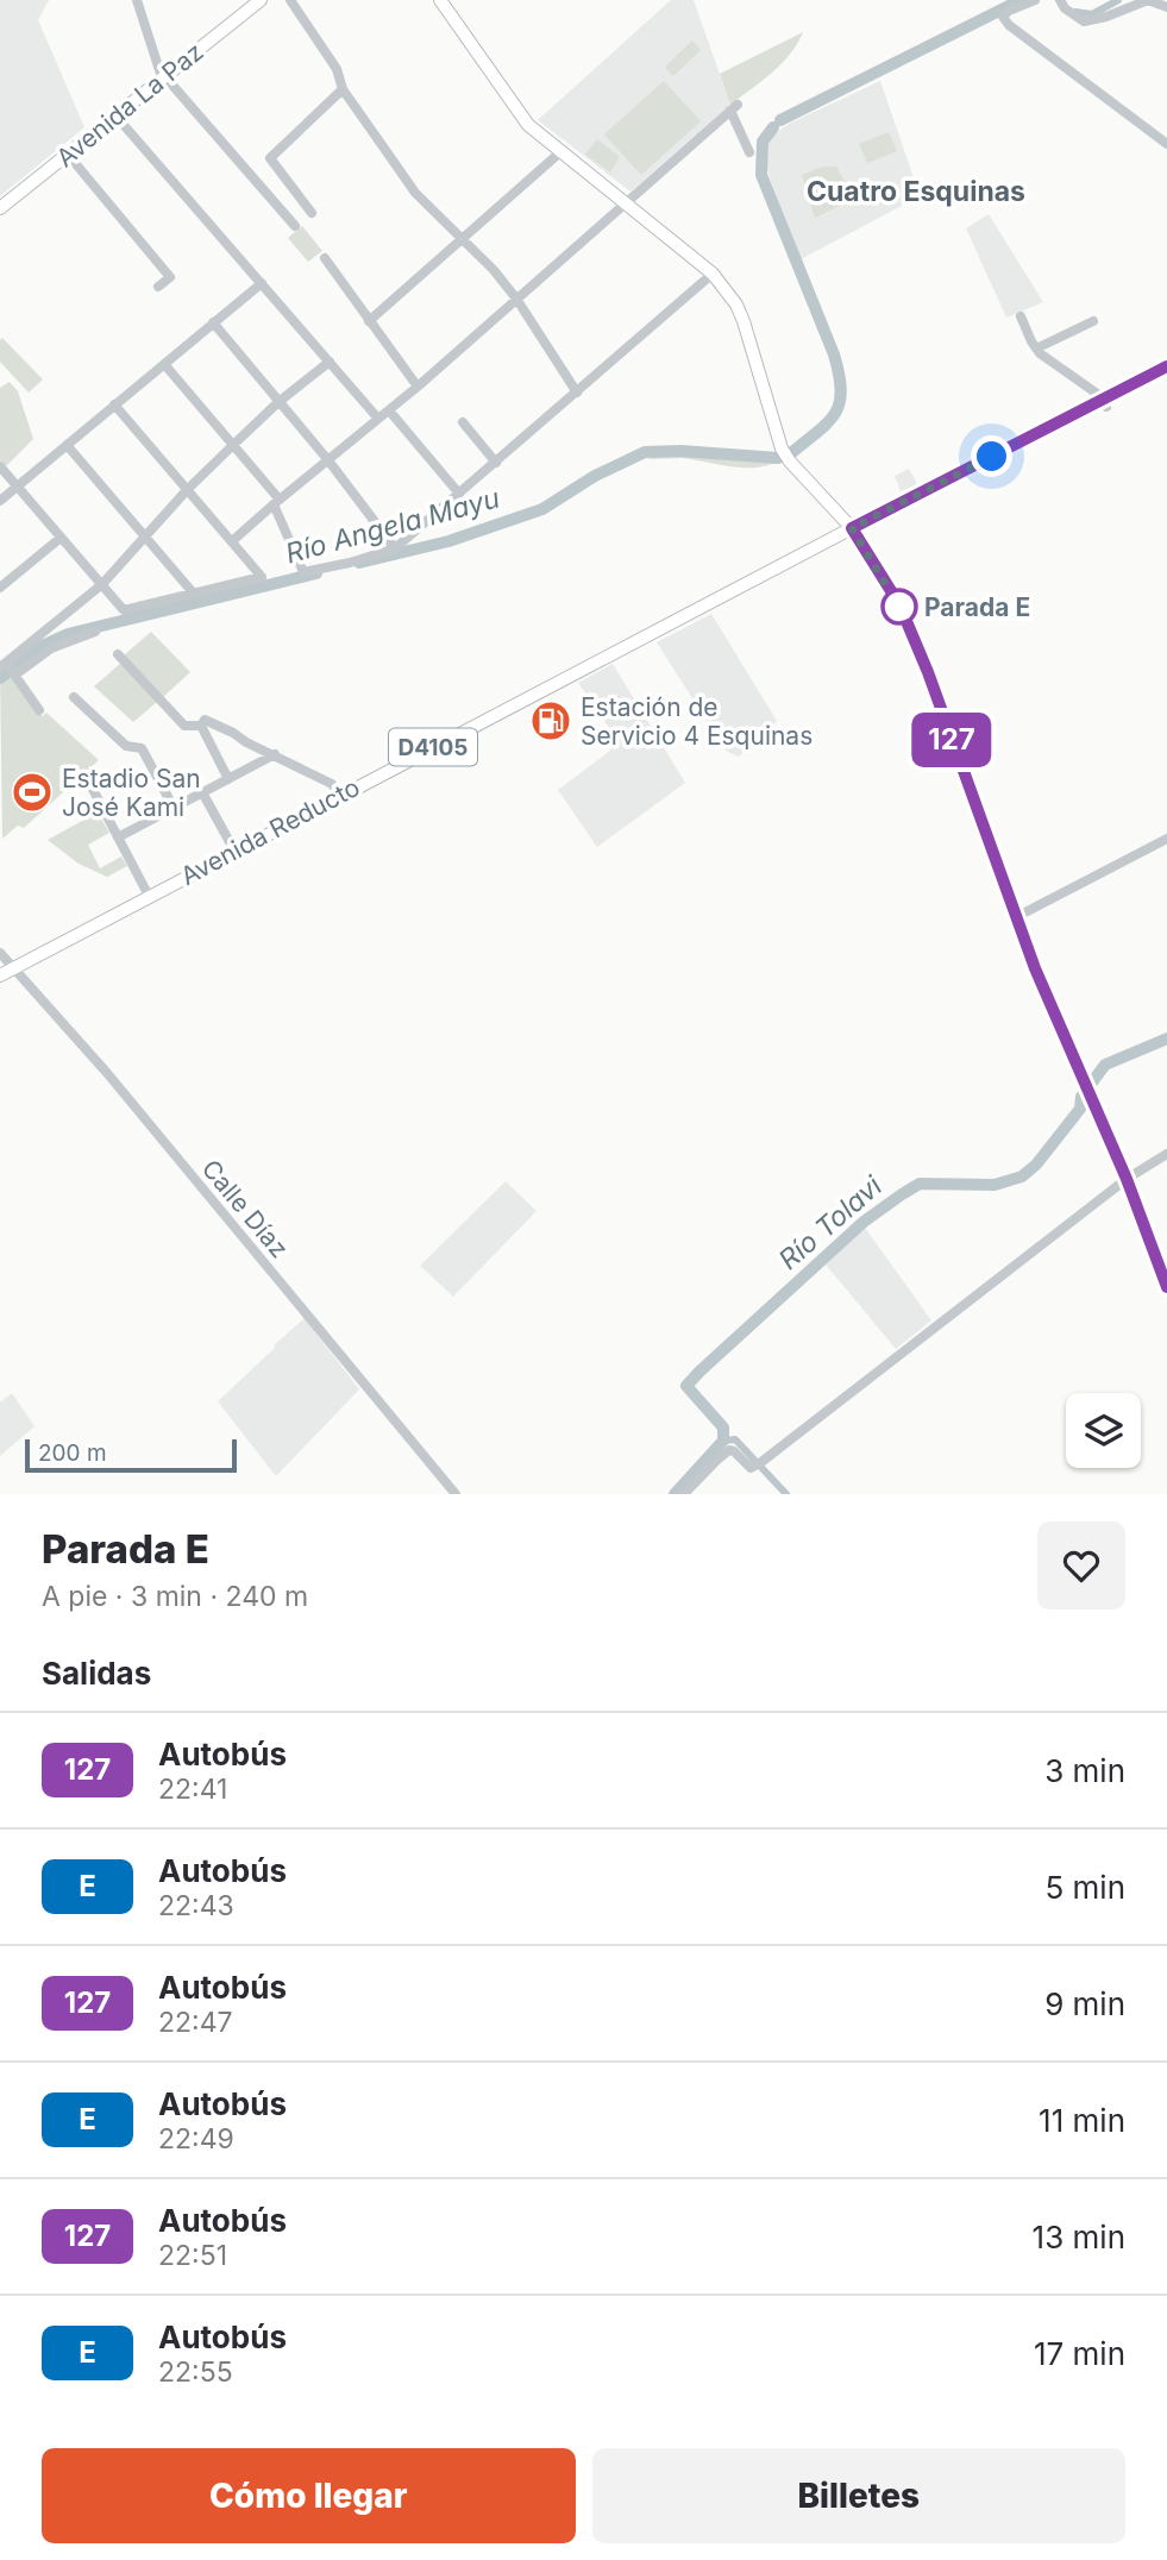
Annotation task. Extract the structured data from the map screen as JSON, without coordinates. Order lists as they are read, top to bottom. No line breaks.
{"streets":{"main road":["Avenida La Paz","D4105","Avenida Reducto"],"street":["Calle Díaz"]},"crossings":[["D4105","Avenida Reducto"],["Avenida Reducto","Calle Díaz"]],"districts":["Cuatro Esquinas"],"water":["Río Angela Mayu","Río Tolavi"],"places":{"other":["Parada E"],"fuel station":["Estación de Servicio 4 Esquinas"],"sports":["Estadio San José Kami"]},"lines":["bus line 127"],"scale_bar":"200 m","page":{"on_map":"127","scale":"200 m","heading":[["Parada E","A pie · 3 min · 240 m"],"Salidas"],"list":[{"mark":"127","name":"Autobús","note":"22:41","value":"3 min"},{"mark":"E","name":"Autobús","note":"22:43","value":"5 min"},{"mark":"127","name":"Autobús","note":"22:47","value":"9 min"},{"mark":"E","name":"Autobús","note":"22:49","value":"11 min"},{"mark":"127","name":"Autobús","note":"22:51","value":"13 min"},{"mark":"E","name":"Autobús","note":"22:55","value":"17 min"}],"buttons":["Cómo llegar","Billetes"]}}
